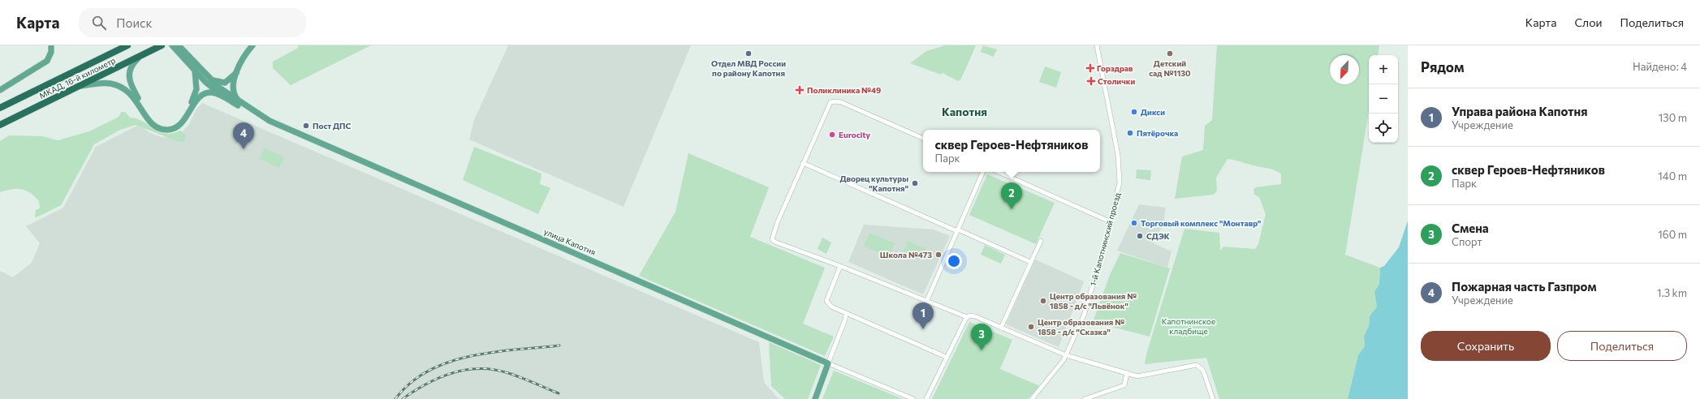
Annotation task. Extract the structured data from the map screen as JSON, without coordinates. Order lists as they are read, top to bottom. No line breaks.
{"streets":{"highway":["МКАД, 16-й километр"],"main road":["улица Капотня"],"street":["1-й Капотнинский проезд"]},"districts":["Капотня"],"parks":["Капотнинское кладбище"],"places":{"other":["Отдел МВД России по району Капотня","Детский сад №1130","Дикси","Пост ДПС","Пятёрочка","Eurocity","Дворец культуры \"Капотня\"","Торговый комплекс \"Монтавр\"","СДЭК","Школа №473","Центр образования № 1858 - д/с \"Львёнок\"","Центр образования № 1858 - д/с \"Сказка\""],"health":["Горздрав","Столички","Поликлиника №49"]},"north":"bottom left","page":{"header":"Карта","search":"Поиск","nav":["Карта","Слои","Поделиться"],"heading":["Рядом","Найдено: 4"],"map_buttons":["+","−"],"list":[{"mark":"1","name":"Управа района Капотня","note":"Учреждение","value":"130 m"},{"mark":"2","name":"сквер Героев-Нефтяников","note":"Парк","value":"140 m"},{"mark":"3","name":"Смена","note":"Спорт","value":"160 m"},{"mark":"4","name":"Пожарная часть Газпром","note":"Учреждение","value":"1.3 km"}],"pins":["4","2","1","3"],"popup":["сквер Героев-Нефтяников","Парк"],"buttons":["Сохранить","Поделиться"]}}
